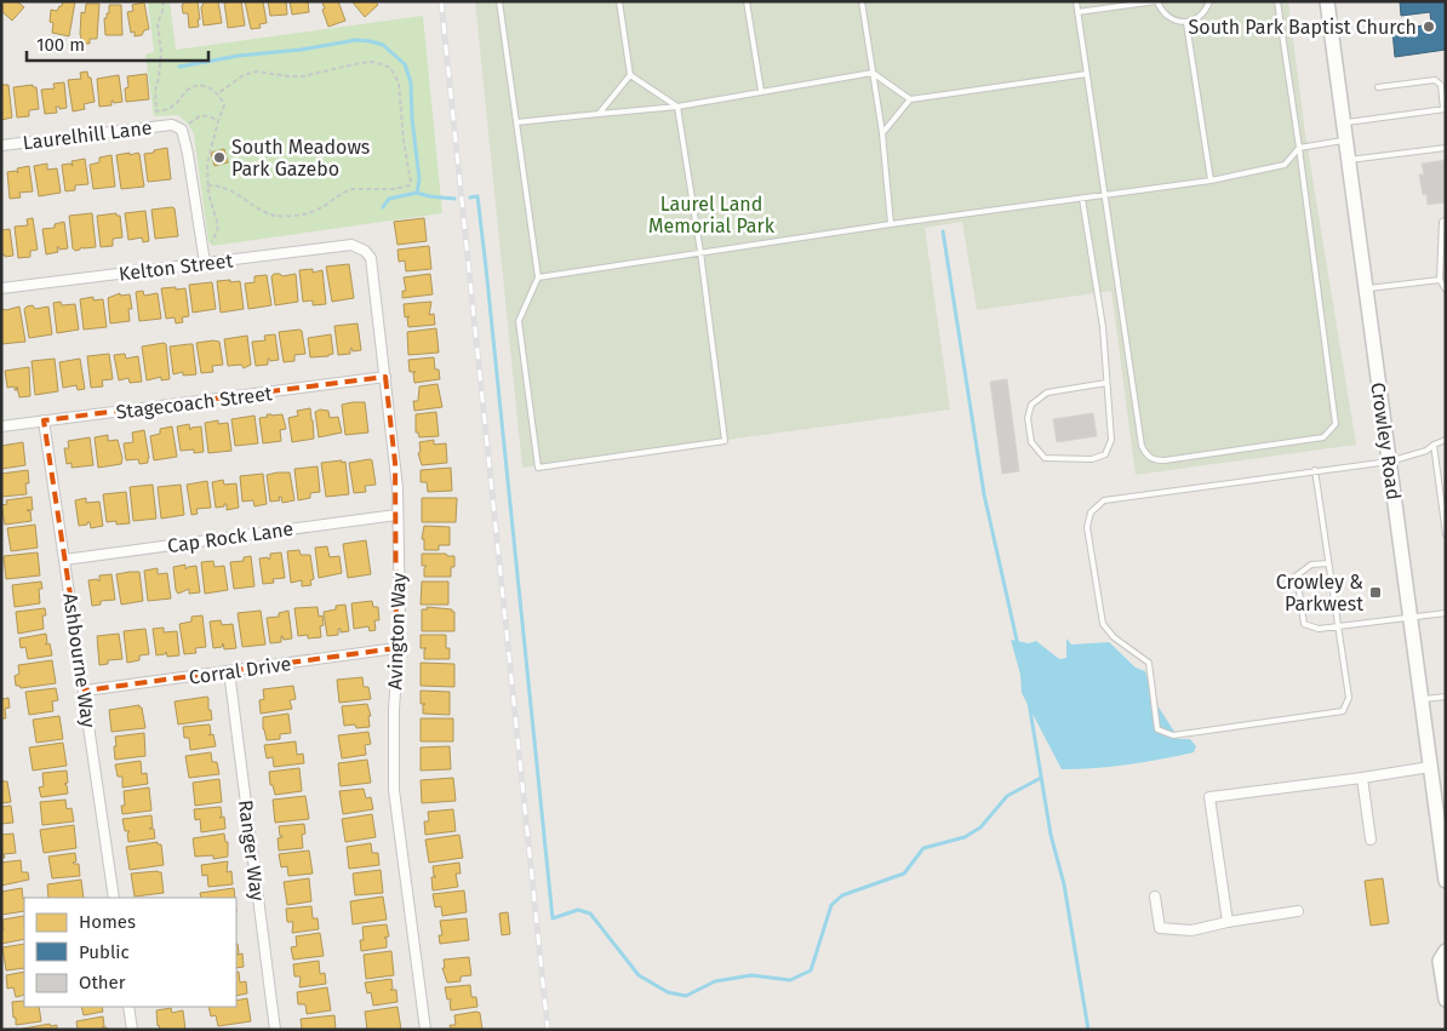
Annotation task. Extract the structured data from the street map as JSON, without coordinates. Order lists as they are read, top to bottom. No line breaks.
{"streets":{"main road":["Crowley Road"],"street":["Laurelhill Lane","Kelton Street","Stagecoach Street","Cap Rock Lane","Avington Way","Ashbourne Way","Corral Drive","Ranger Way"]},"crossings":[["Laurelhill Lane","Kelton Street"],["Kelton Street","Avington Way"],["Stagecoach Street","Avington Way"],["Stagecoach Street","Ashbourne Way"],["Cap Rock Lane","Avington Way"],["Cap Rock Lane","Ashbourne Way"],["Avington Way","Corral Drive"],["Ashbourne Way","Corral Drive"],["Corral Drive","Ranger Way"]],"parks":["Laurel Land Memorial Park"],"places":{"other":["South Park Baptist Church","South Meadows Park Gazebo"],"transit":["Crowley & Parkwest"]},"legend":["Homes","Public","Other"],"scale_bar":"100 m"}
